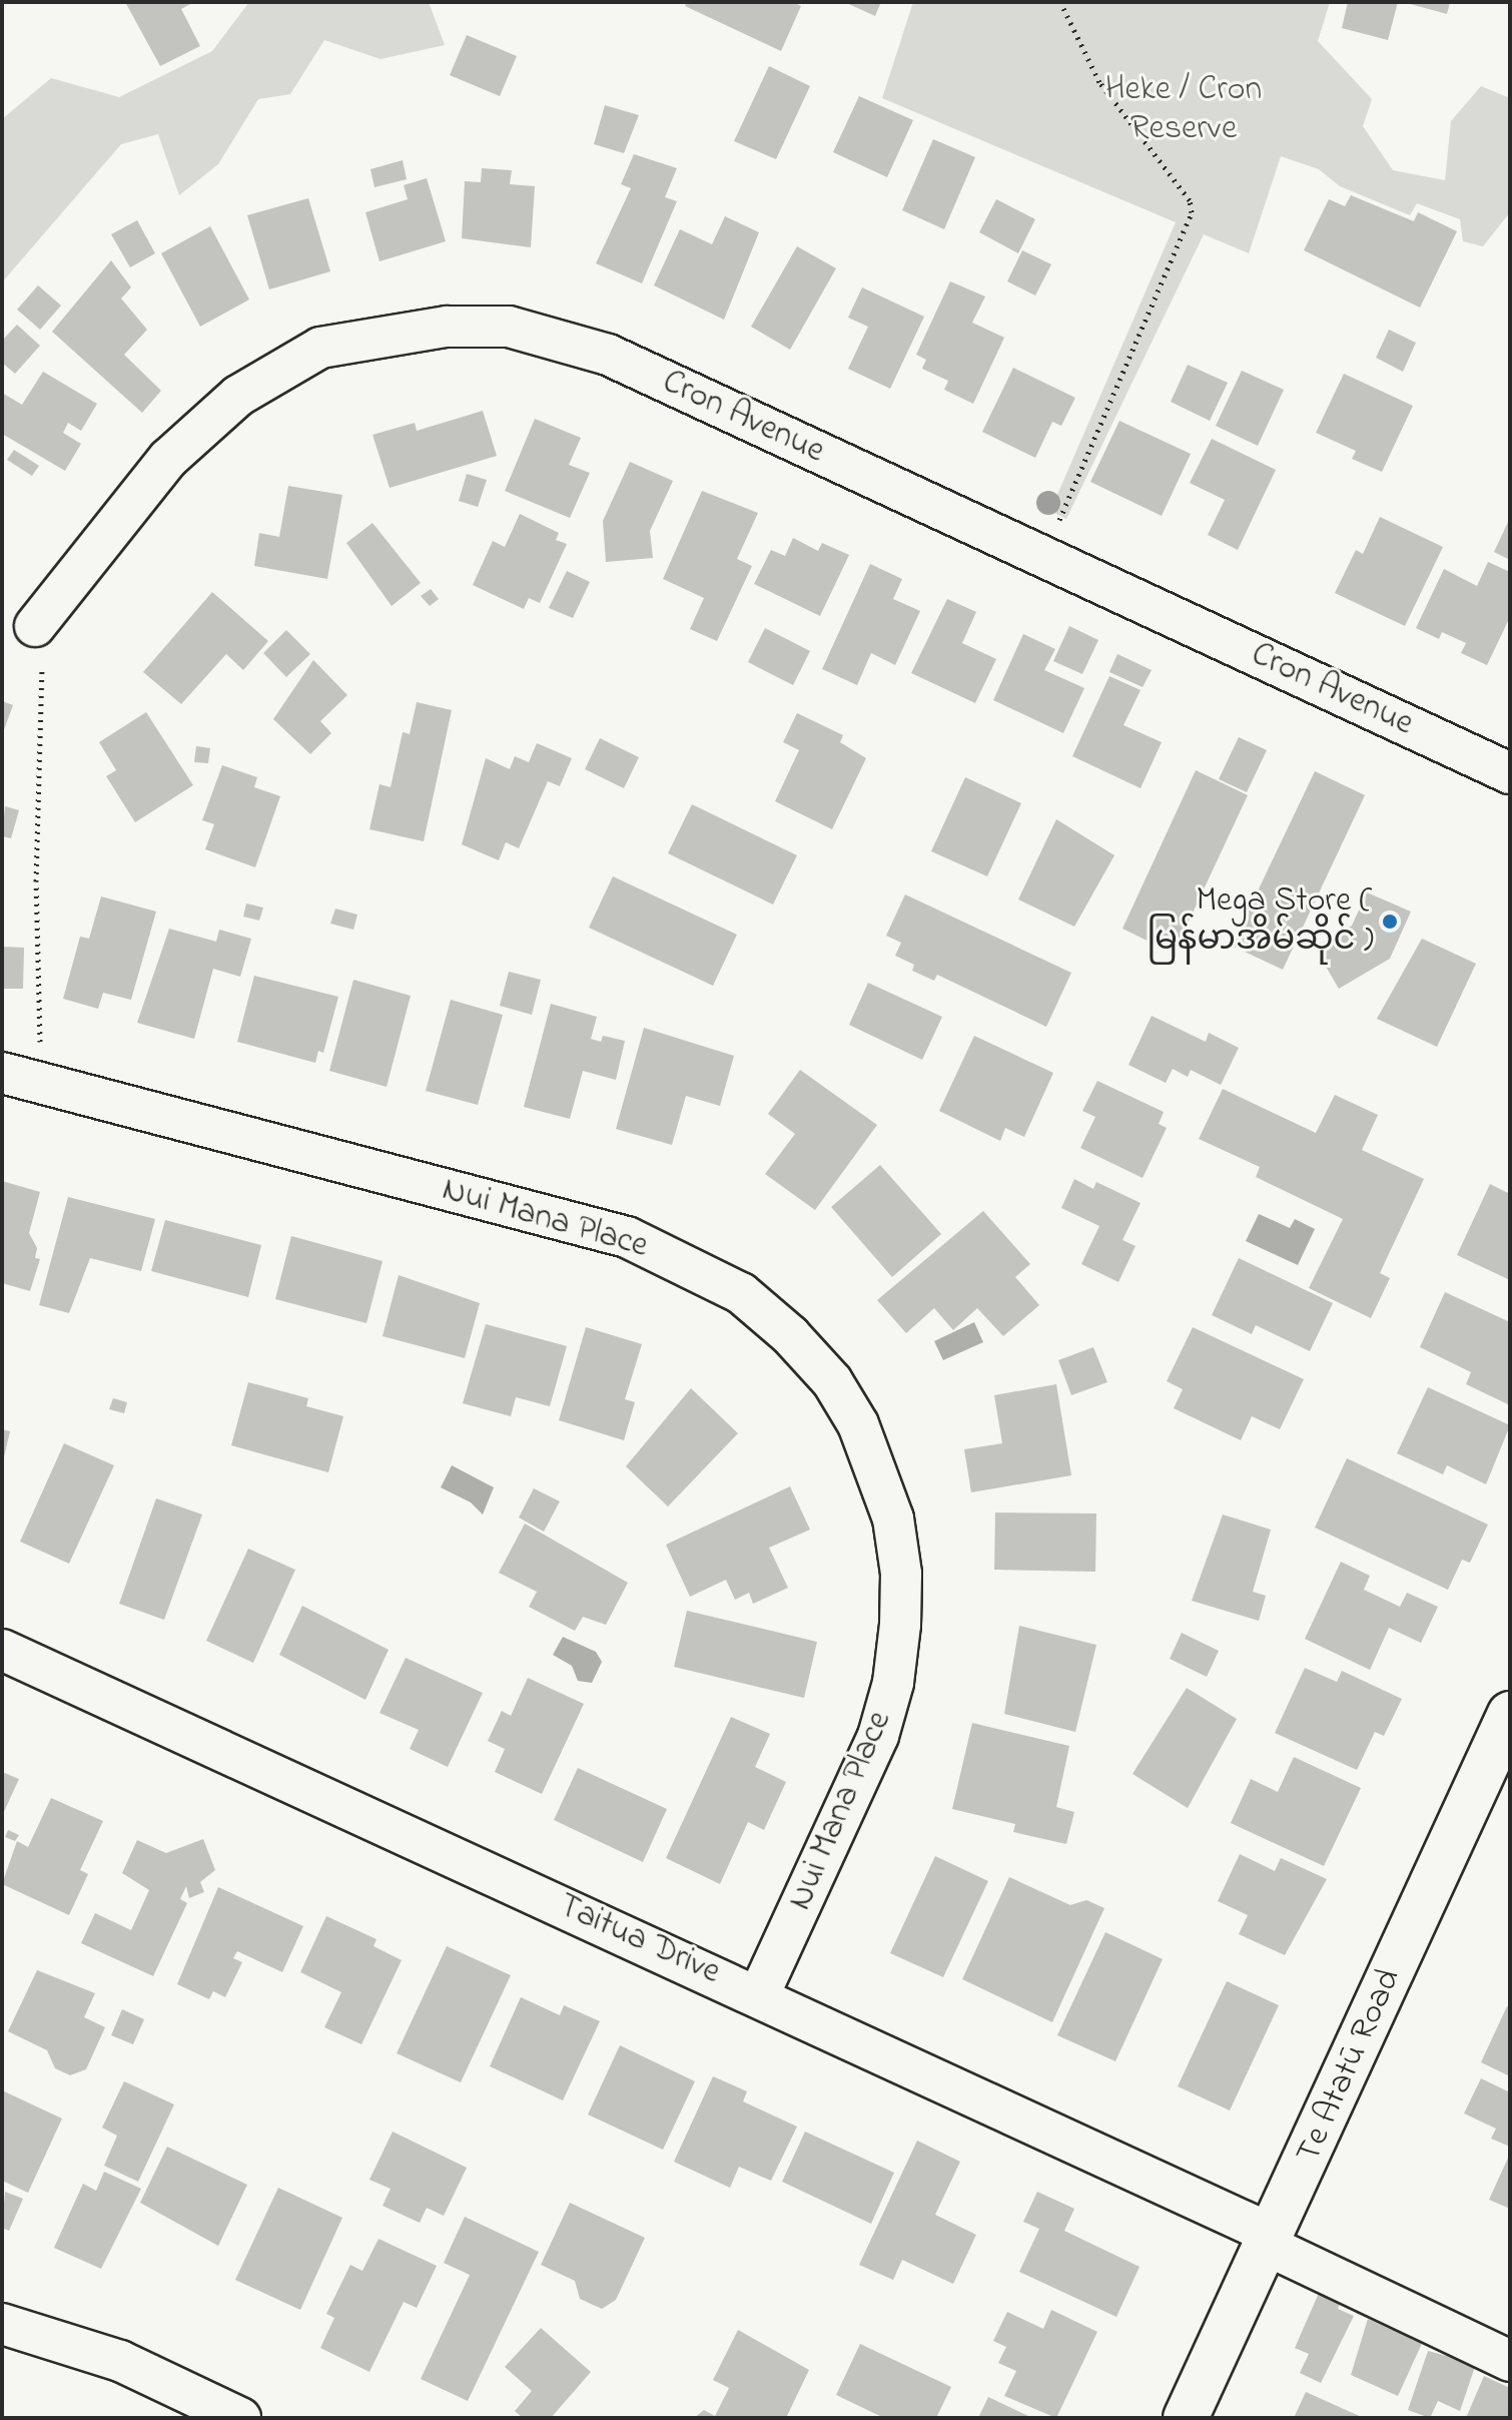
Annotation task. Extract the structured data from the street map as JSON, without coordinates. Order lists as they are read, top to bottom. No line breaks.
{"streets":{"main road":["Te Atatū Road"],"street":["Cron Avenue","Nui Mana Place","Taitua Drive"]},"crossings":[["Nui Mana Place","Taitua Drive"],["Taitua Drive","Te Atatū Road"]],"parks":["Heke / Cron Reserve"],"places":["Mega Store ( မြန်မာအိမ်ဆိုင် )"]}
